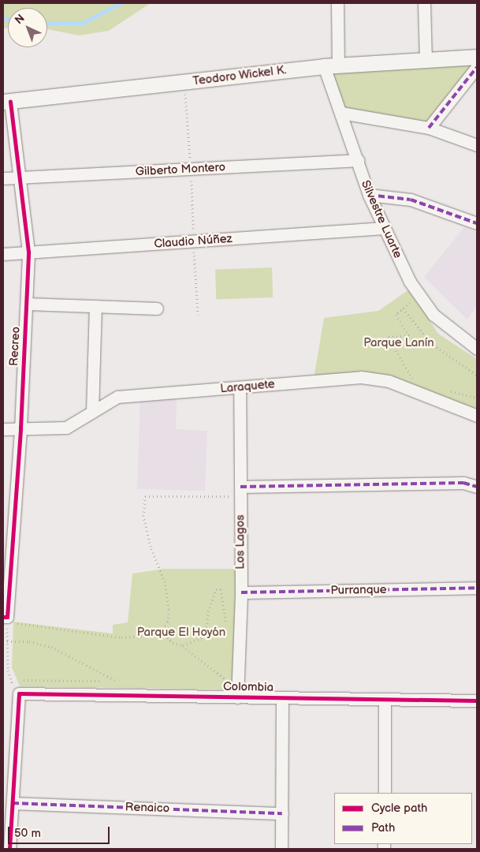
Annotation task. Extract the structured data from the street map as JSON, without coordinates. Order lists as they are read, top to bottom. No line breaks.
{"streets":{"street":["Teodoro Wickel K.","Gilberto Montero","Silvestre Luarte","Claudio Núñez","Recreo","Laraquete","Los Lagos","Purranque","Colombia","Renaico"]},"crossings":[["Teodoro Wickel K.","Silvestre Luarte"],["Teodoro Wickel K.","Recreo"],["Gilberto Montero","Silvestre Luarte"],["Gilberto Montero","Recreo"],["Silvestre Luarte","Claudio Núñez"],["Claudio Núñez","Recreo"],["Recreo","Laraquete"],["Laraquete","Los Lagos"],["Los Lagos","Purranque"],["Los Lagos","Colombia"]],"parks":["Parque Lanín","Parque El Hoyón"],"legend":["Cycle path","Path"],"scale_bar":"50 m","north":"top left"}
